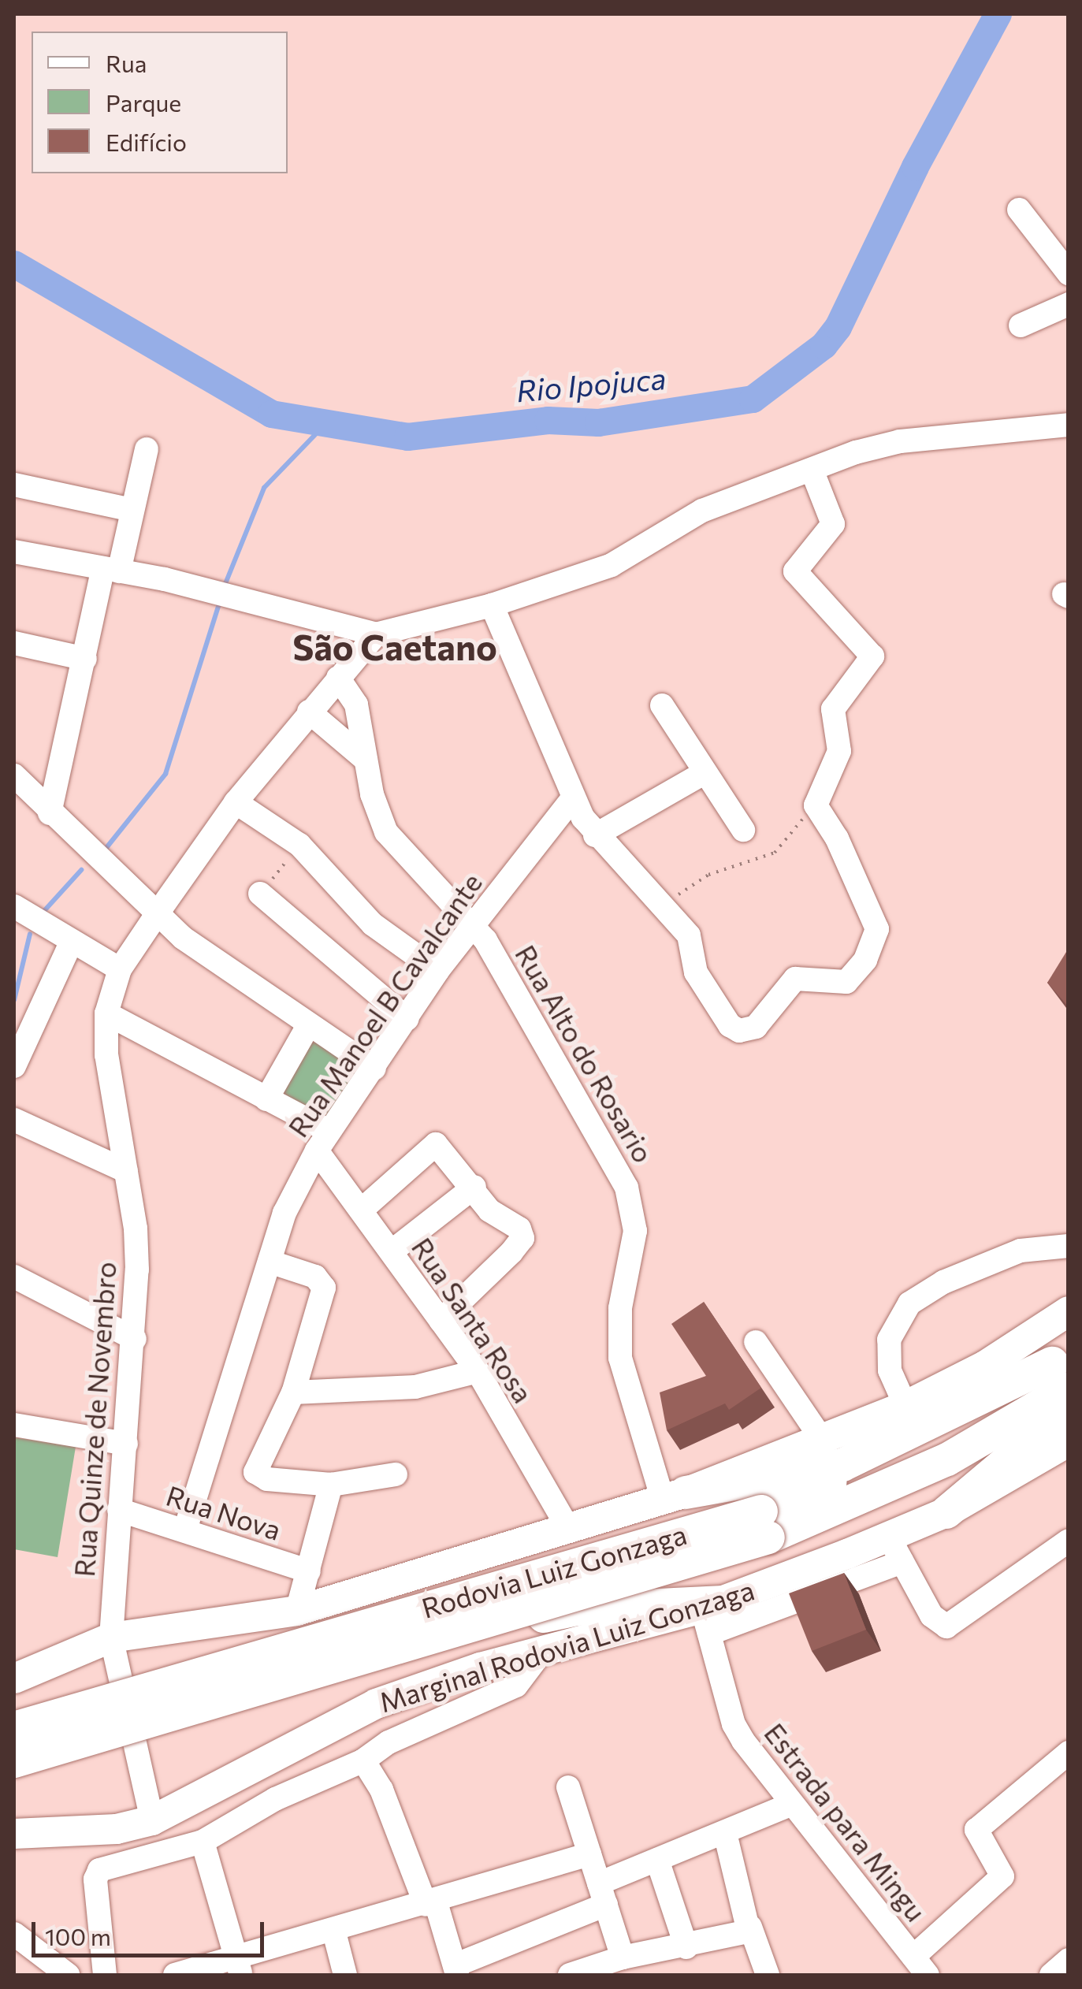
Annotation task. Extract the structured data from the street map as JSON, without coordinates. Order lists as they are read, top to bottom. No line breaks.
{"streets":{"highway":["Rodovia Luiz Gonzaga"],"main road":["Marginal Rodovia Luiz Gonzaga"],"street":["Rua Manoel B Cavalcante","Rua Alto do Rosario","Rua Santa Rosa","Rua Quinze de Novembro","Rua Nova","Estrada para Mingu"]},"crossings":[["Rua Manoel B Cavalcante","Rua Alto do Rosario"],["Rua Manoel B Cavalcante","Rua Santa Rosa"],["Rua Manoel B Cavalcante","Rua Nova"],["Rua Alto do Rosario","Rua Quinze de Novembro"],["Rua Quinze de Novembro","Rua Nova"],["Rua Quinze de Novembro","Marginal Rodovia Luiz Gonzaga"],["Marginal Rodovia Luiz Gonzaga","Estrada para Mingu"]],"districts":["São Caetano"],"water":["Rio Ipojuca"],"legend":["Rua","Parque","Edifício"],"scale_bar":"100 m"}
